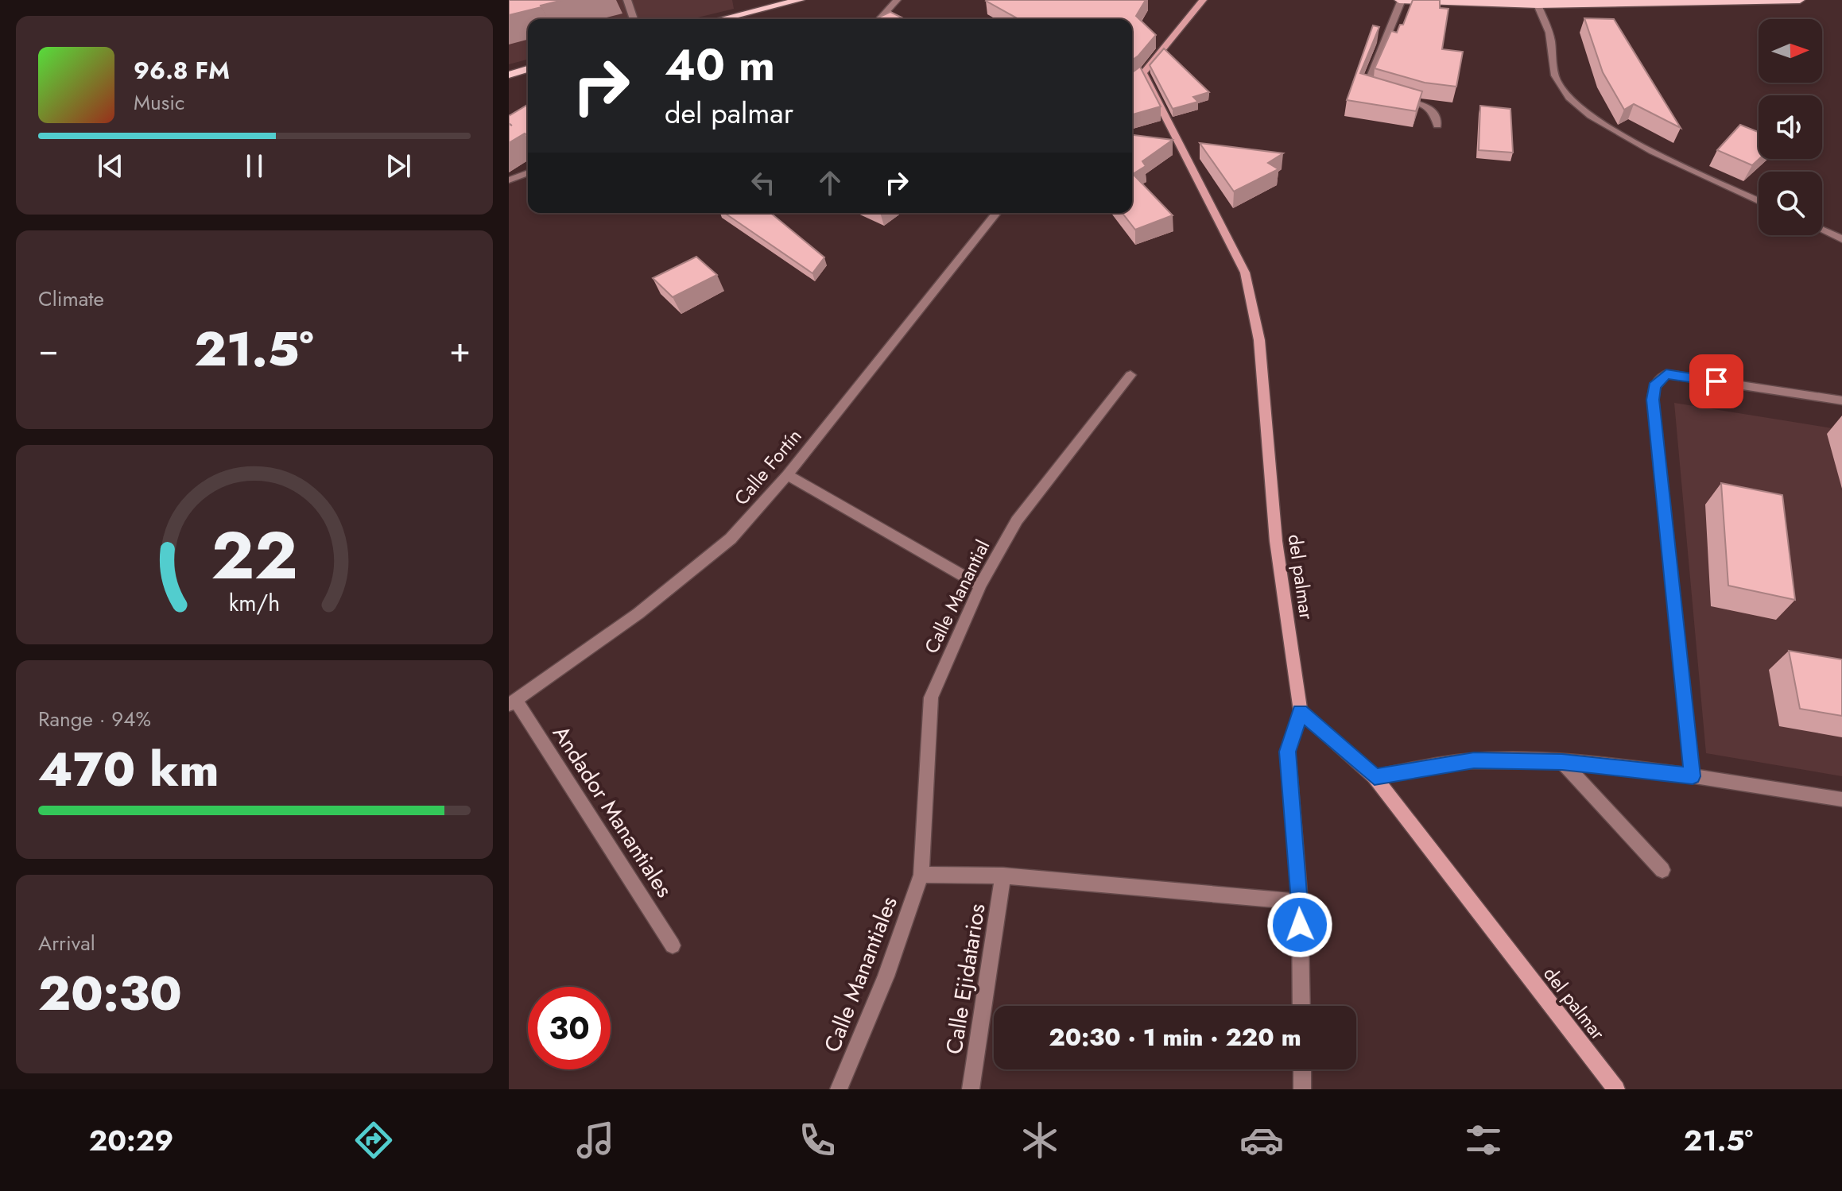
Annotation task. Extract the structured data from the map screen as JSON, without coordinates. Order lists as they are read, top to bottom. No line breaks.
{"streets":{"street":["Calle Fortín","del palmar","Calle Manantial","Andador Manantiales","Calle Manantiales","Calle Ejidatarios"]},"crossings":[["Calle Fortín","Andador Manantiales"],["Calle Manantial","Calle Manantiales"]],"north":"right","page":{"turn":["40 m","del palmar"],"song":["96.8 FM","Music"],"tile":["Climate",["Range · 94%","470 km"],["Arrival","20:30"]],"heat":["−","21.5°","+"],"limit":"30","trip":"20:30 · 1 min · 220 m","tabs":["20:29","21.5°"],"gauge":["22","km/h"]}}
